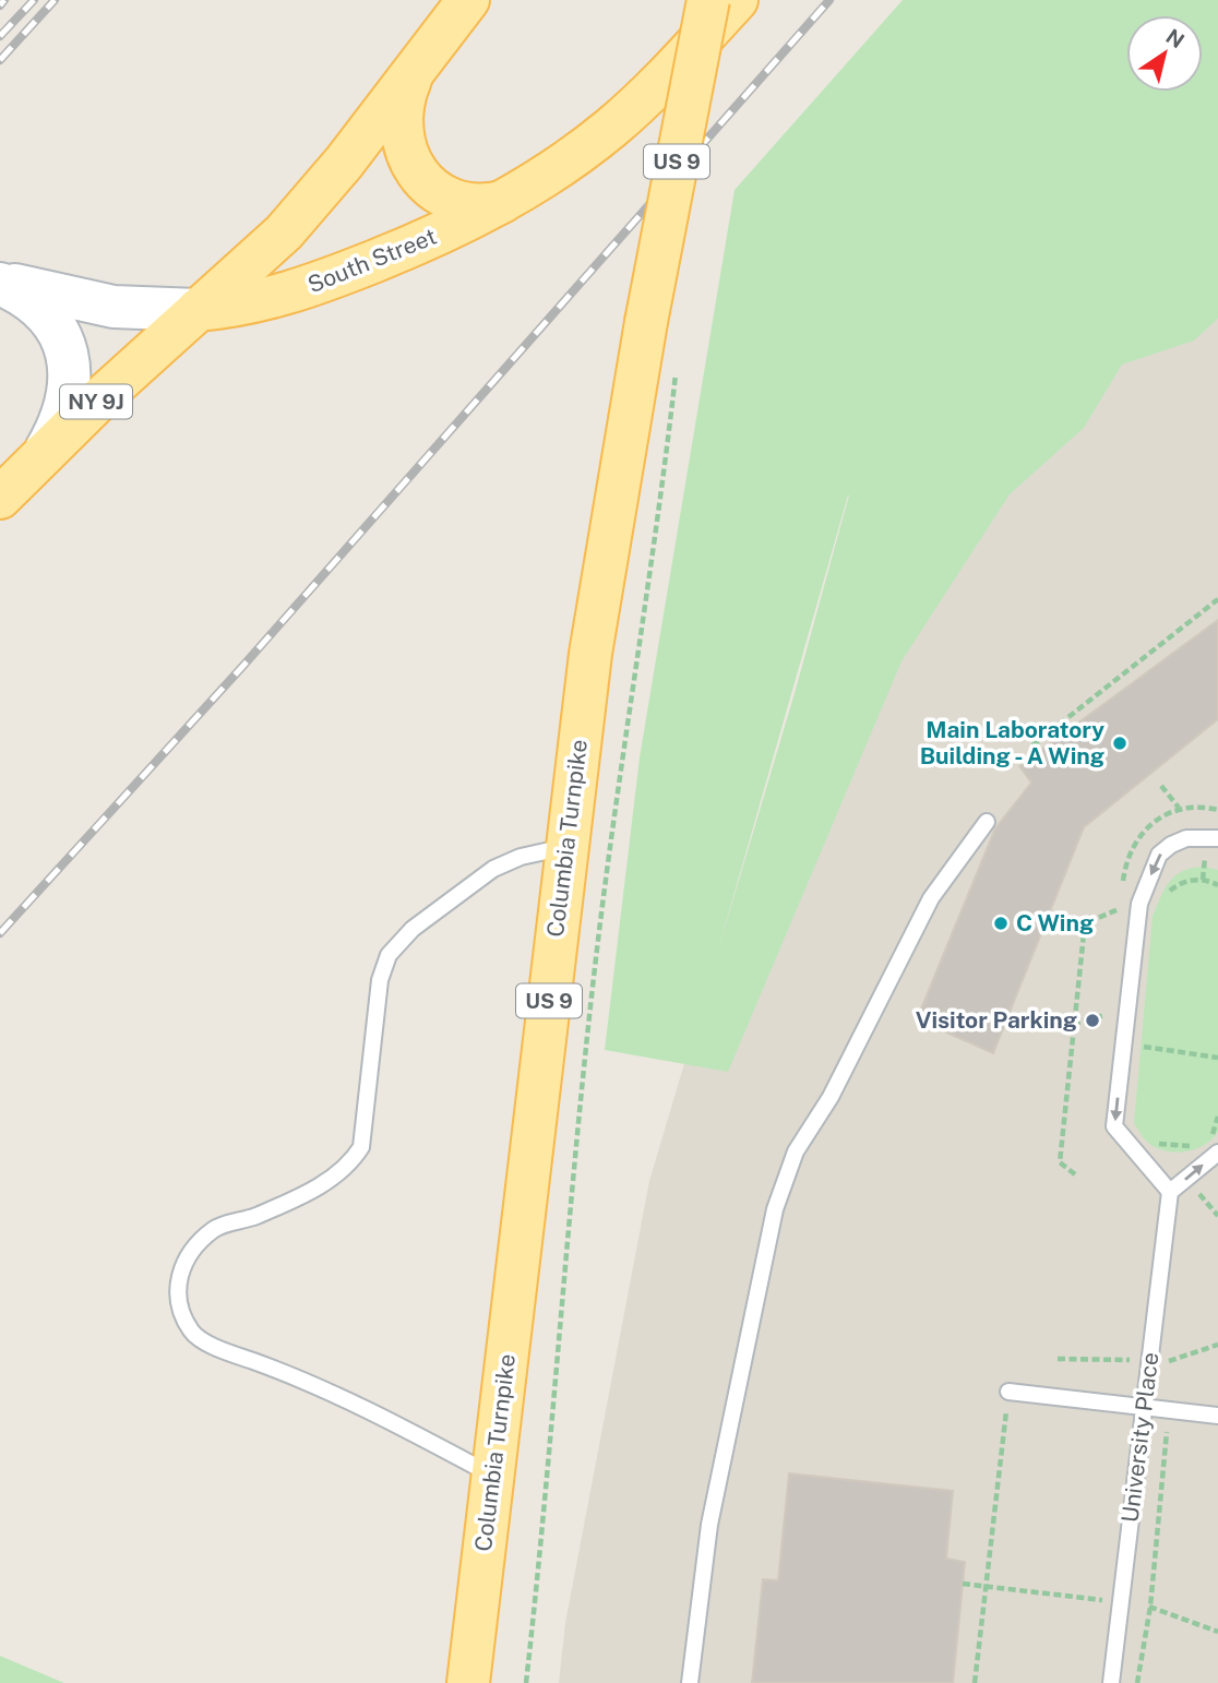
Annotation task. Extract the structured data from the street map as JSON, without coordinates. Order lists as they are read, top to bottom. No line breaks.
{"streets":{"main road":["US 9","South Street","NY 9J","Columbia Turnpike"],"lane":["University Place"]},"crossings":[["South Street","NY 9J"]],"places":["Main Laboratory Building - A Wing","C Wing","Visitor Parking"],"north":"top right"}
